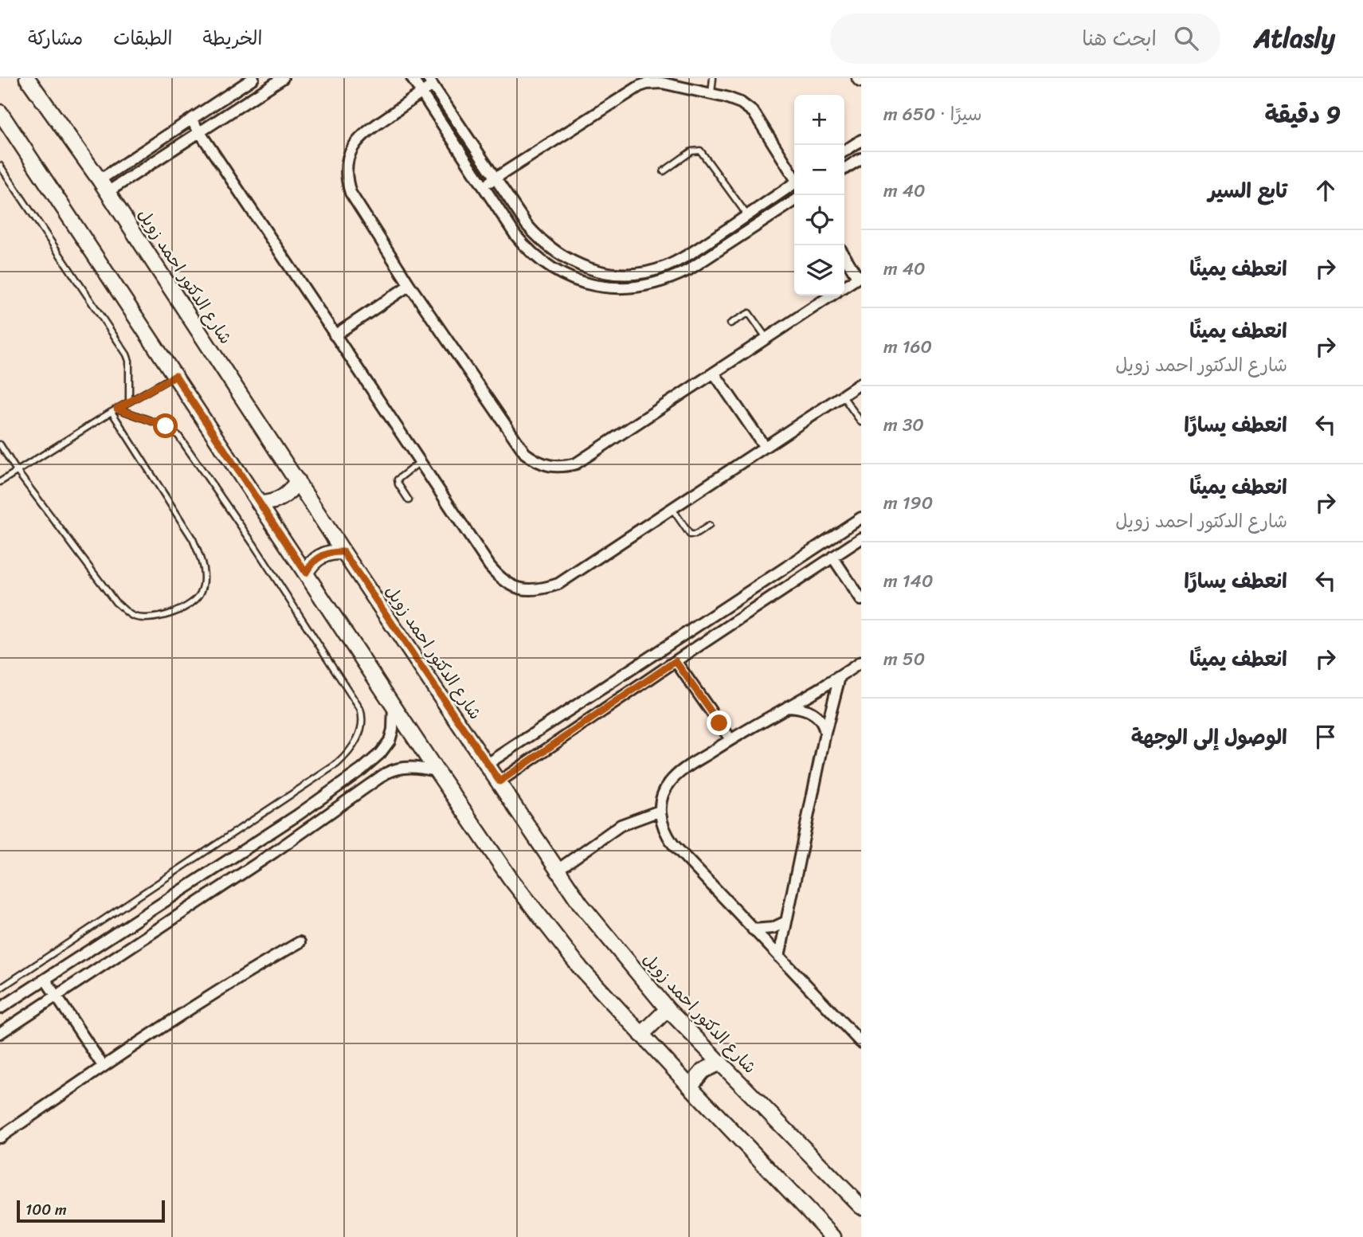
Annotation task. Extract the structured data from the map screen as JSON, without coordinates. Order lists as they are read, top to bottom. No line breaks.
{"streets":{"street":["شارع الدكتور احمد زويل"]},"scale_bar":"100 m","page":{"header":"Atlasly","search":"ابحث هنا","nav":["الخريطة","الطبقات","مشاركة"],"heading":["9 دقيقة","سيرًا · 650 m"],"map_buttons":["+","−"],"list":[["تابع السير","40 m"],["انعطف يمينًا","40 m"],["انعطف يمينًا","شارع الدكتور احمد زويل","160 m"],["انعطف يسارًا","30 m"],["انعطف يمينًا","شارع الدكتور احمد زويل","190 m"],["انعطف يسارًا","140 m"],["انعطف يمينًا","50 m"],"الوصول إلى الوجهة"],"scale":"100 m"}}
